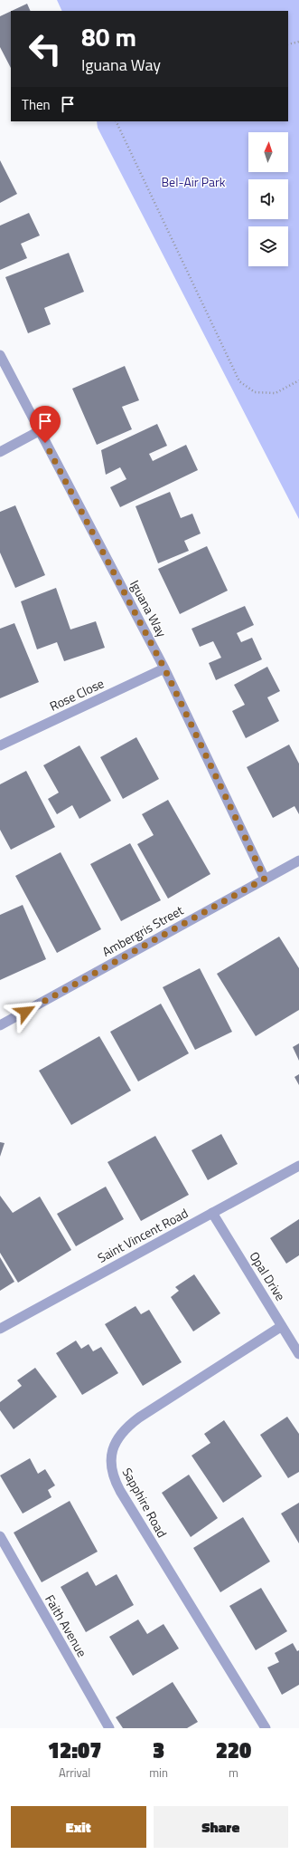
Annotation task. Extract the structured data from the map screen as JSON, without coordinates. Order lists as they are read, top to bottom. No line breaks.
{"streets":{"street":["Iguana Way","Rose Close","Ambergris Street","Saint Vincent Road","Opal Drive","Sapphire Road","Faith Avenue"]},"crossings":[["Iguana Way","Rose Close"],["Iguana Way","Ambergris Street"],["Saint Vincent Road","Opal Drive"],["Opal Drive","Sapphire Road"]],"parks":["Bel-Air Park"],"north":"top","page":{"turn":["80 m","Iguana Way"],"then":"Then","eta":["12:07","Arrival","3","min","220","m"],"buttons":["Exit","Share"]}}
